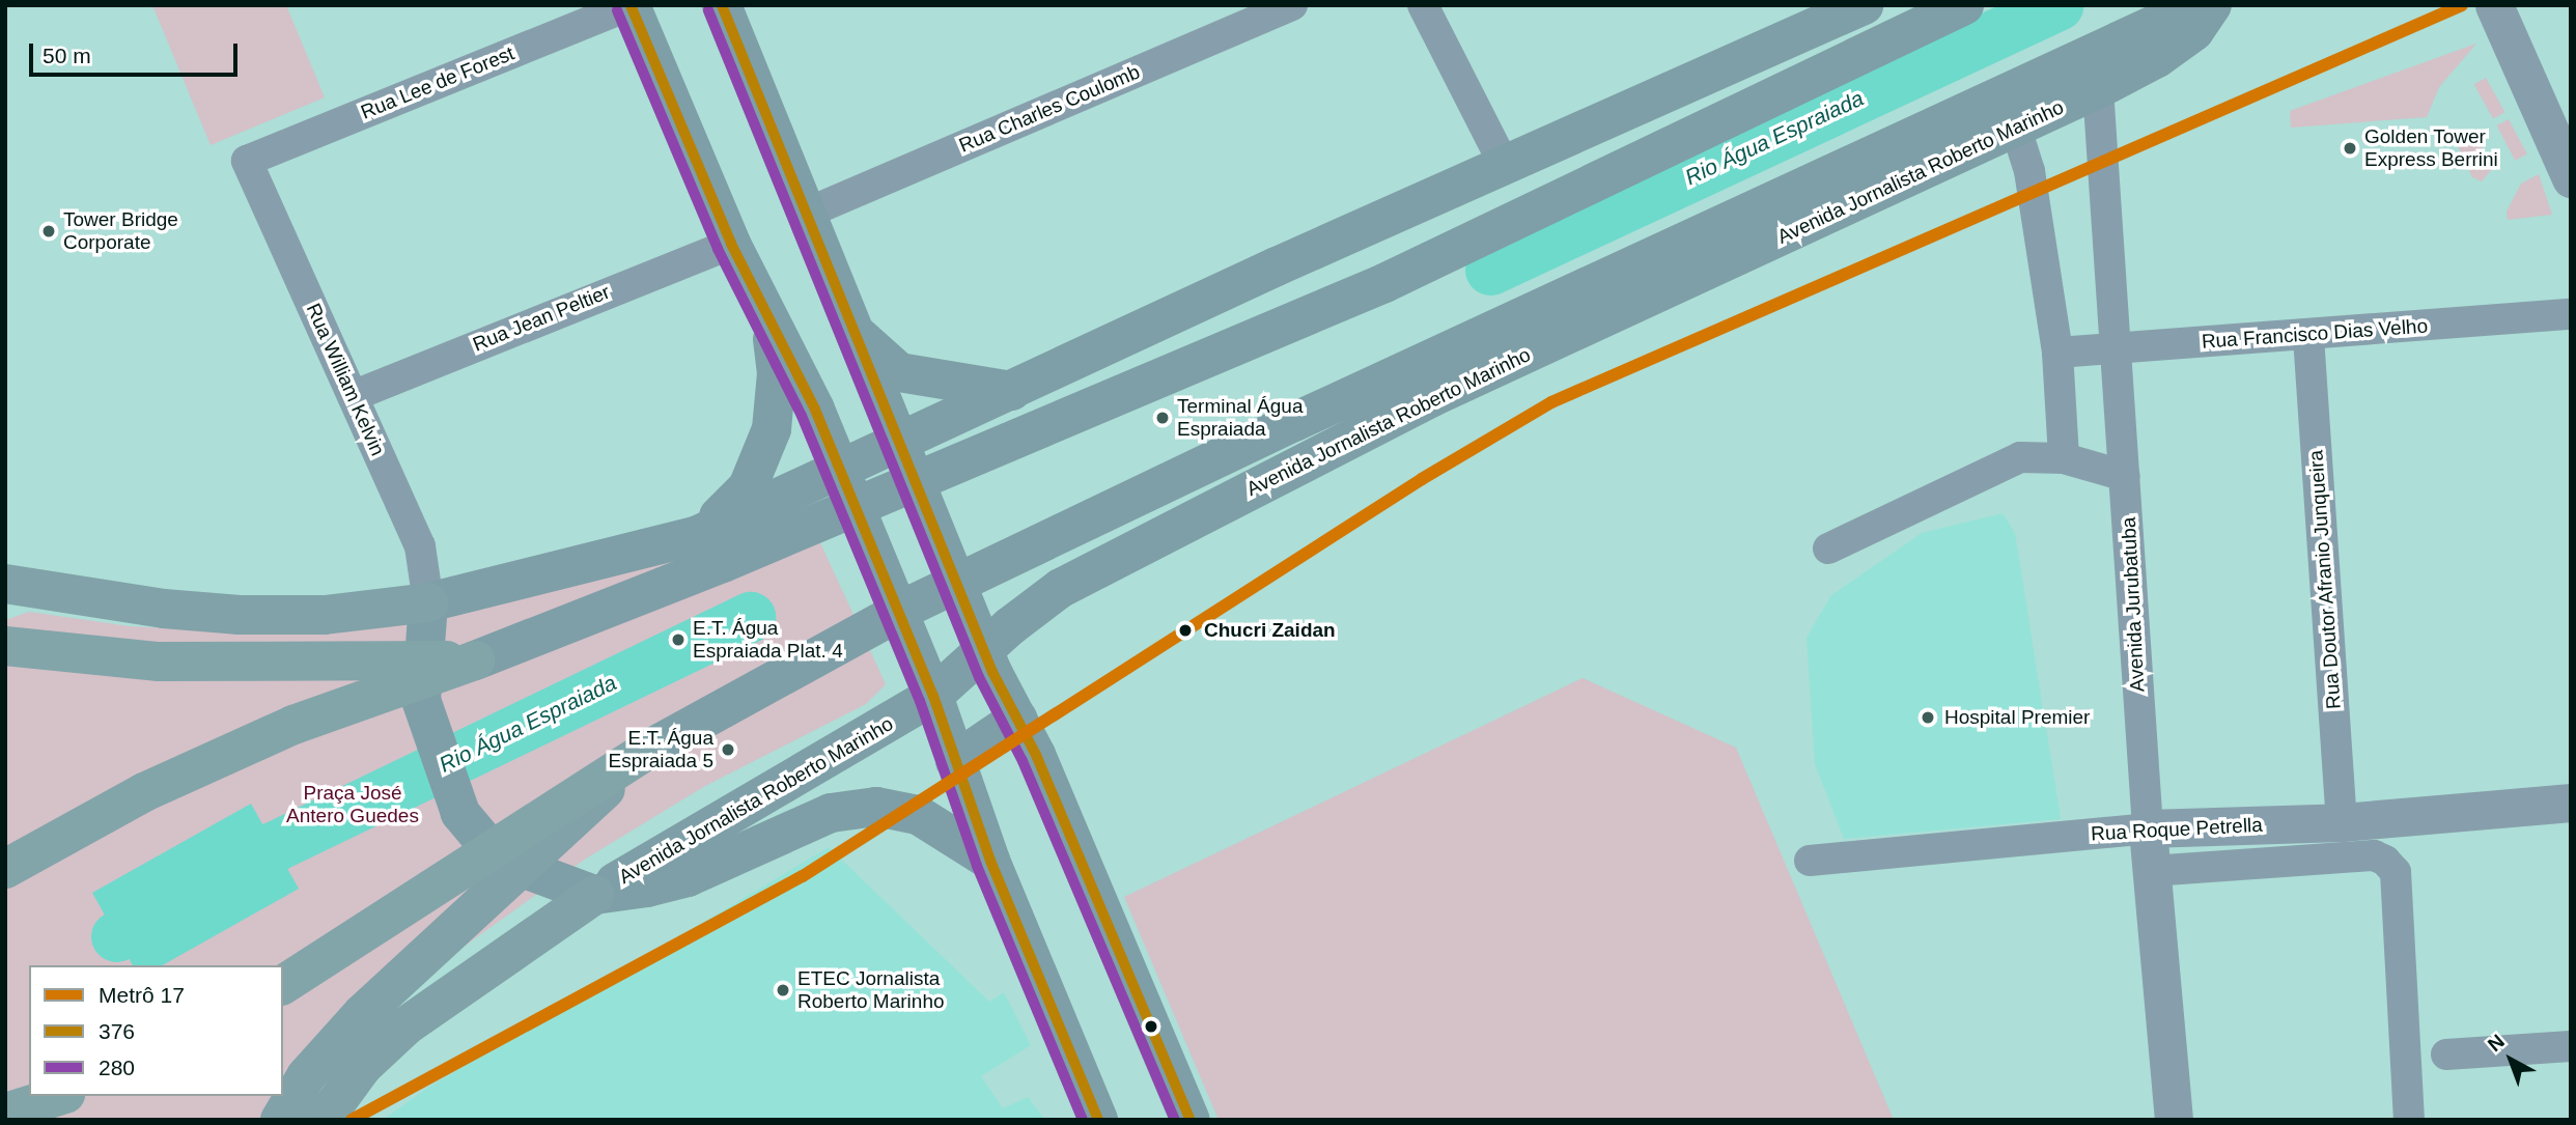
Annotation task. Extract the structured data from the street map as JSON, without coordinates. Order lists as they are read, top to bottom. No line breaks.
{"streets":{"main road":["Avenida Jornalista Roberto Marinho"],"street":["Rua Lee de Forest","Rua Charles Coulomb","Rua Jean Peltier","Rua Francisco Dias Velho","Rua William Kelvin","Rua Doutor Afranio Junqueira","Avenida Jurubatuba","Rua Roque Petrella"]},"crossings":[["Rua Lee de Forest","Rua William Kelvin"],["Avenida Jornalista Roberto Marinho","Avenida Jurubatuba"],["Rua Jean Peltier","Rua William Kelvin"],["Rua Francisco Dias Velho","Rua Doutor Afranio Junqueira"],["Rua Francisco Dias Velho","Avenida Jurubatuba"],["Rua Doutor Afranio Junqueira","Rua Roque Petrella"],["Avenida Jurubatuba","Rua Roque Petrella"]],"water":["Rio Água Espraiada"],"parks":["Praça José Antero Guedes"],"places":["Golden Tower Express Berrini","Tower Bridge Corporate","Terminal Água Espraiada","Chucri Zaidan","E.T. Água Espraiada Plat. 4","Hospital Premier","E.T. Água Espraiada 5","ETEC Jornalista Roberto Marinho"],"lines":["metro line 17","transit line 376","transit line 280"],"legend":["Metrô 17","376","280"],"scale_bar":"50 m","north":"top left"}
